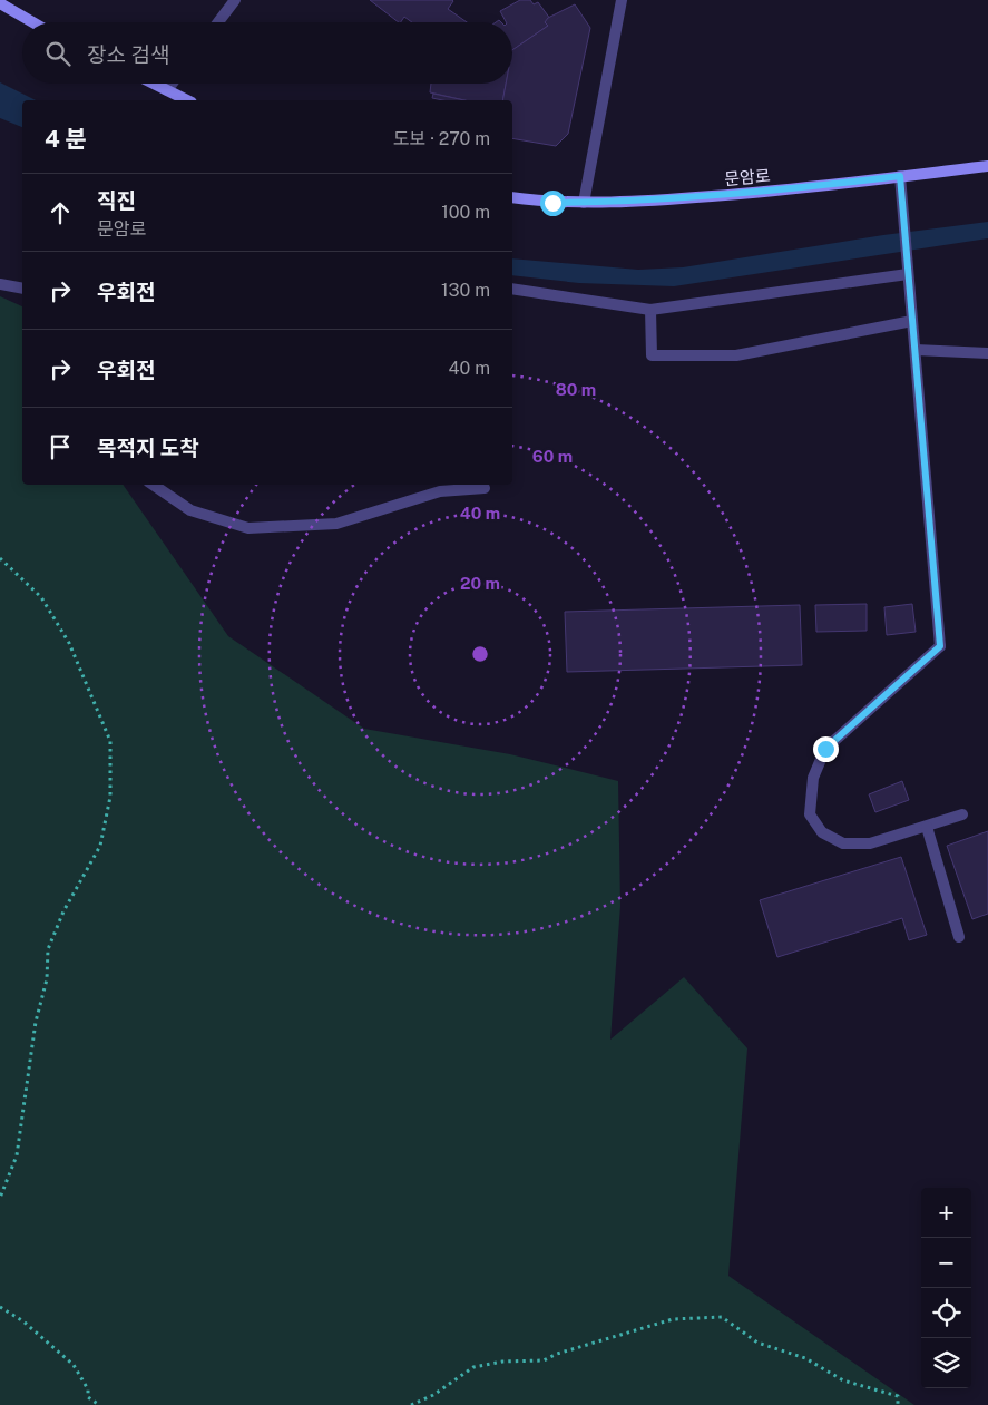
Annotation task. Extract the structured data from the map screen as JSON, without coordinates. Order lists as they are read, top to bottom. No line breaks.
{"streets":{"street":["문암로"]},"page":{"search":"장소 검색","heading":["4 분","도보 · 270 m"],"list":[["직진","문암로","100 m"],["우회전","130 m"],["우회전","40 m"],"목적지 도착"],"map_buttons":["+","−"]},"rings":["80 m","60 m","40 m","20 m"]}
